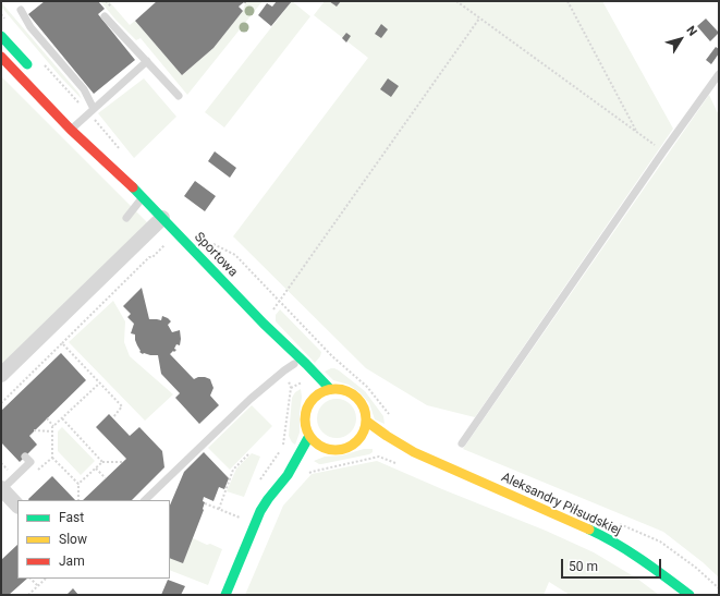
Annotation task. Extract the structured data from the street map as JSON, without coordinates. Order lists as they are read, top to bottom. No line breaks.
{"streets":{"street":["Sportowa","Aleksandry Piłsudskiej"]},"crossings":[["Sportowa","Aleksandry Piłsudskiej"]],"legend":["Fast","Slow","Jam"],"scale_bar":"50 m","north":"top right"}
